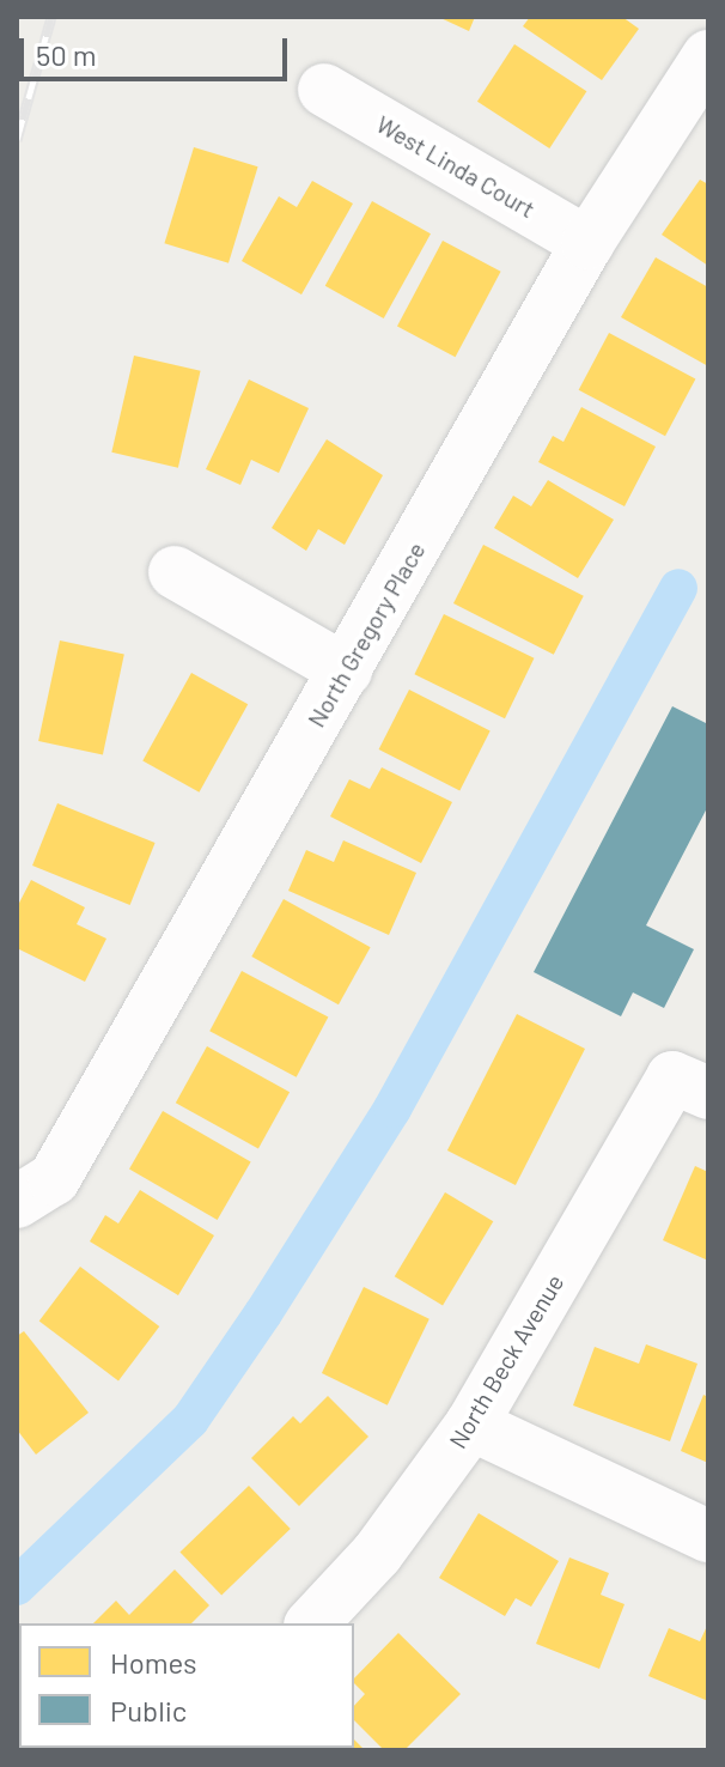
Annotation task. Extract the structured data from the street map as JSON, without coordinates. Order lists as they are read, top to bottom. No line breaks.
{"streets":{"street":["West Linda Court","North Gregory Place","North Beck Avenue"]},"crossings":[["West Linda Court","North Gregory Place"]],"legend":["Homes","Public"],"scale_bar":"50 m"}
